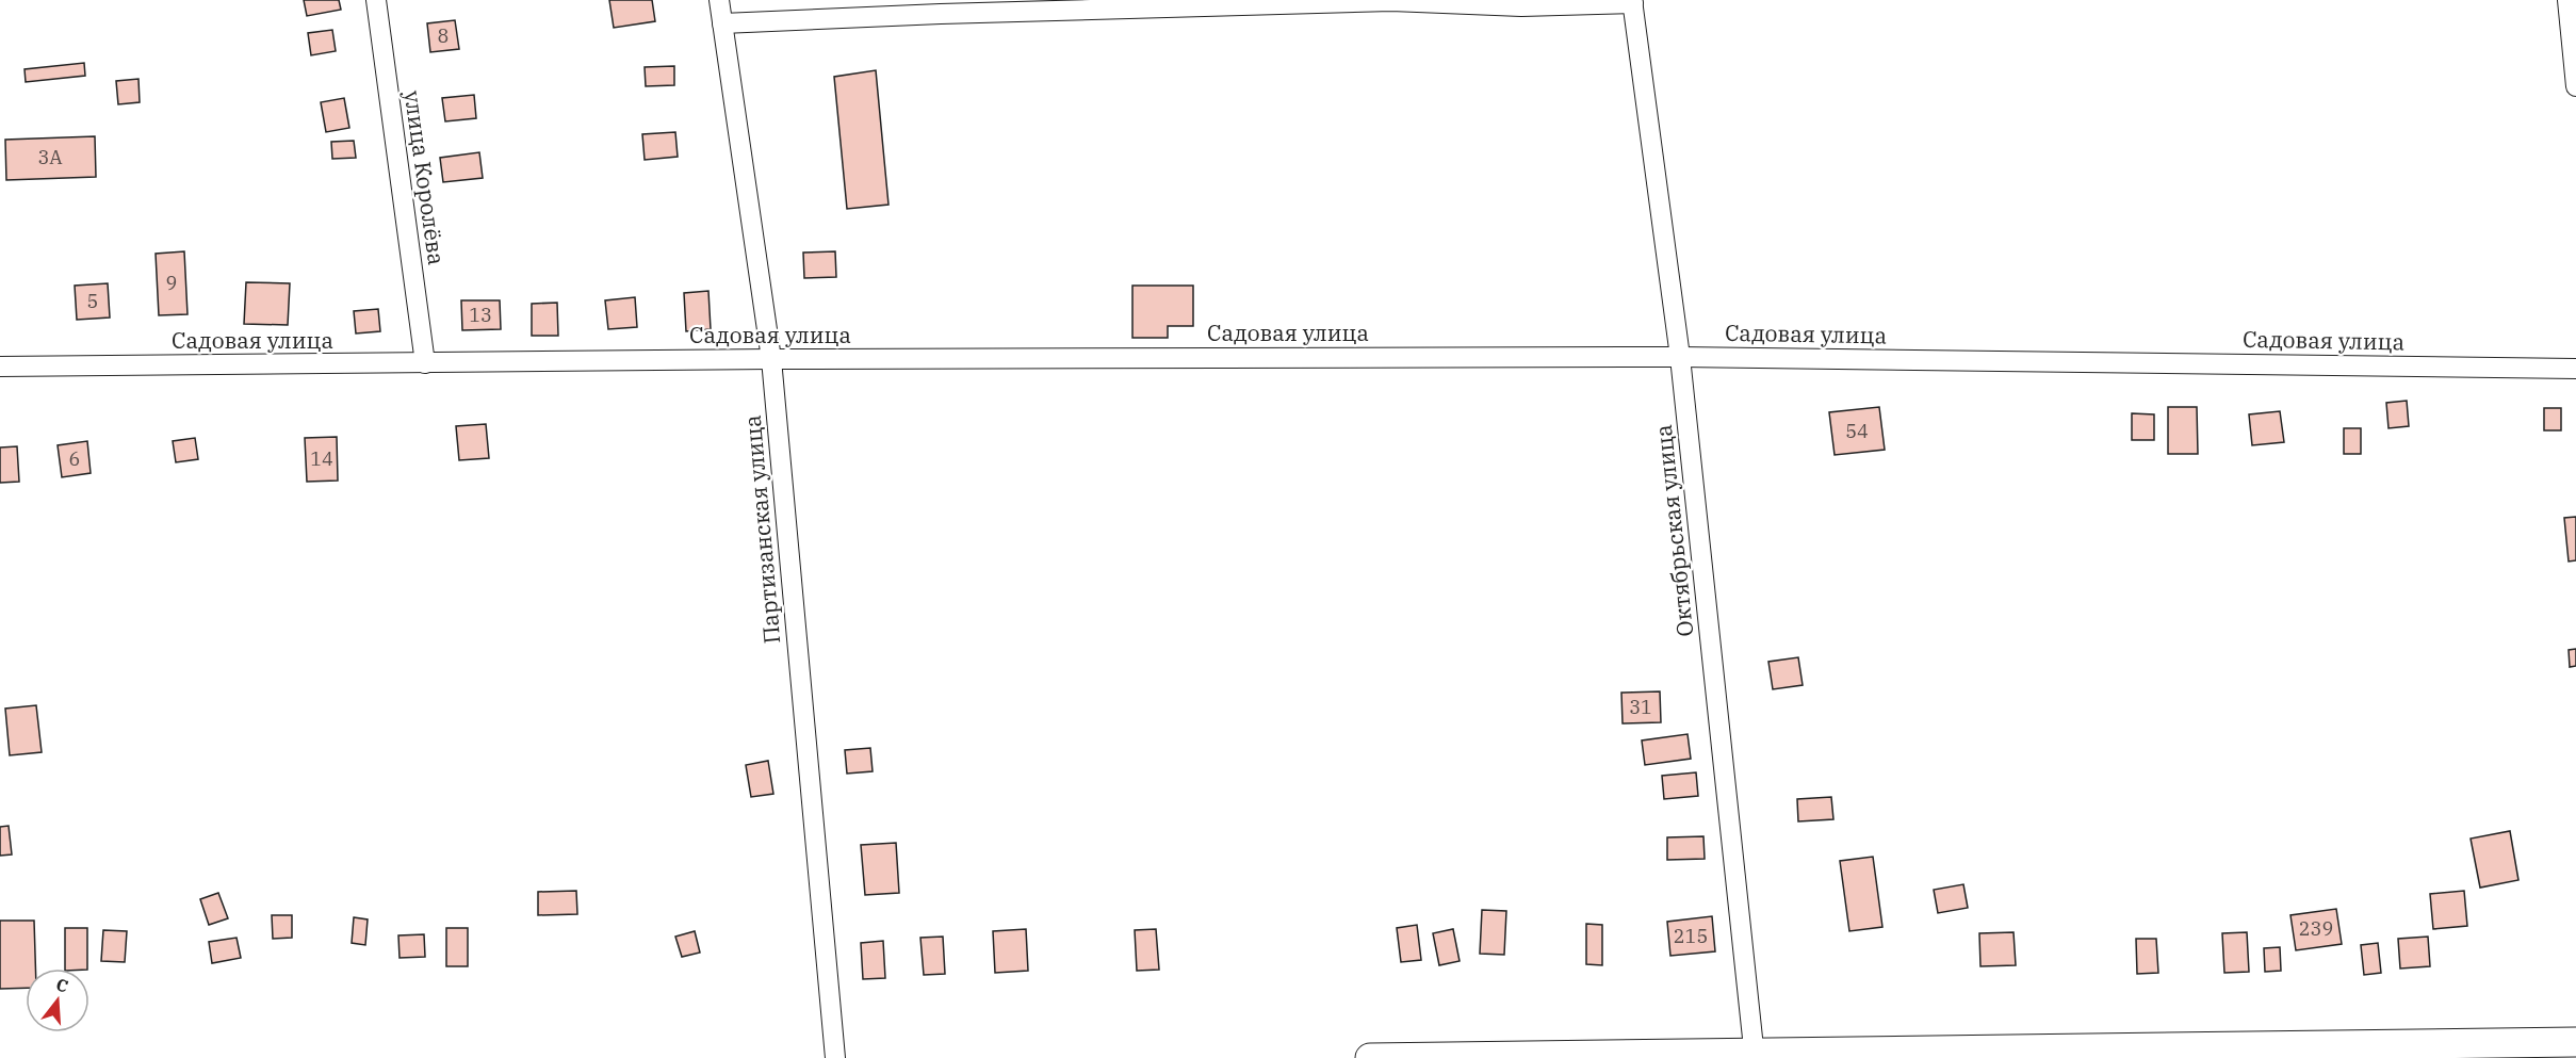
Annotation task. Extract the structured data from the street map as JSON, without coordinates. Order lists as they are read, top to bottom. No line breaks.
{"streets":{"street":["улица Королёва","Садовая улица","Партизанская улица","Октябрьская улица"]},"crossings":[["улица Королёва","Садовая улица"],["Садовая улица","Партизанская улица"],["Садовая улица","Октябрьская улица"]],"house_numbers":["8","3А","9","5","13","54","6","14","31","239","215"],"north":"top"}
